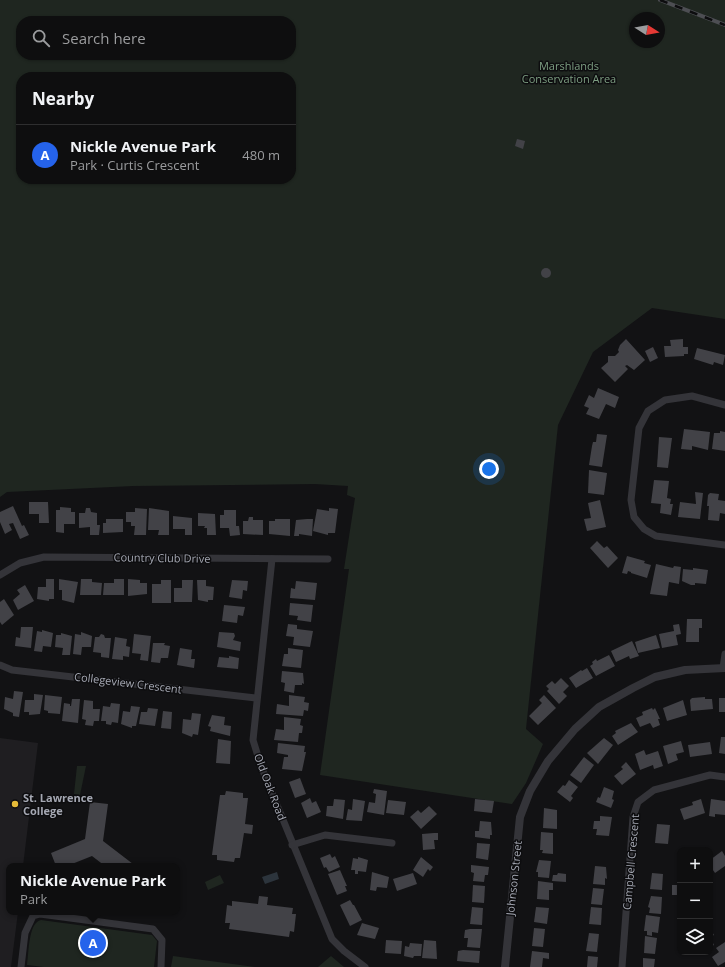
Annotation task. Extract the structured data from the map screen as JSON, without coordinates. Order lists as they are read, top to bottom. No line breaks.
{"streets":{"street":["Country Club Drive","Collegeview Crescent","Old Oak Road","Campbell Crescent","Johnson Street"]},"crossings":[["Country Club Drive","Old Oak Road"],["Collegeview Crescent","Old Oak Road"]],"parks":["Marshlands Conservation Area"],"places":["St. Lawrence College"],"north":"right","page":{"search":"Search here","heading":"Nearby","list":[{"mark":"A","name":"Nickle Avenue Park","note":"Park · Curtis Crescent","value":"480 m"}],"map_buttons":["+","−"],"popup":["Nickle Avenue Park","Park"],"pins":"A"}}
